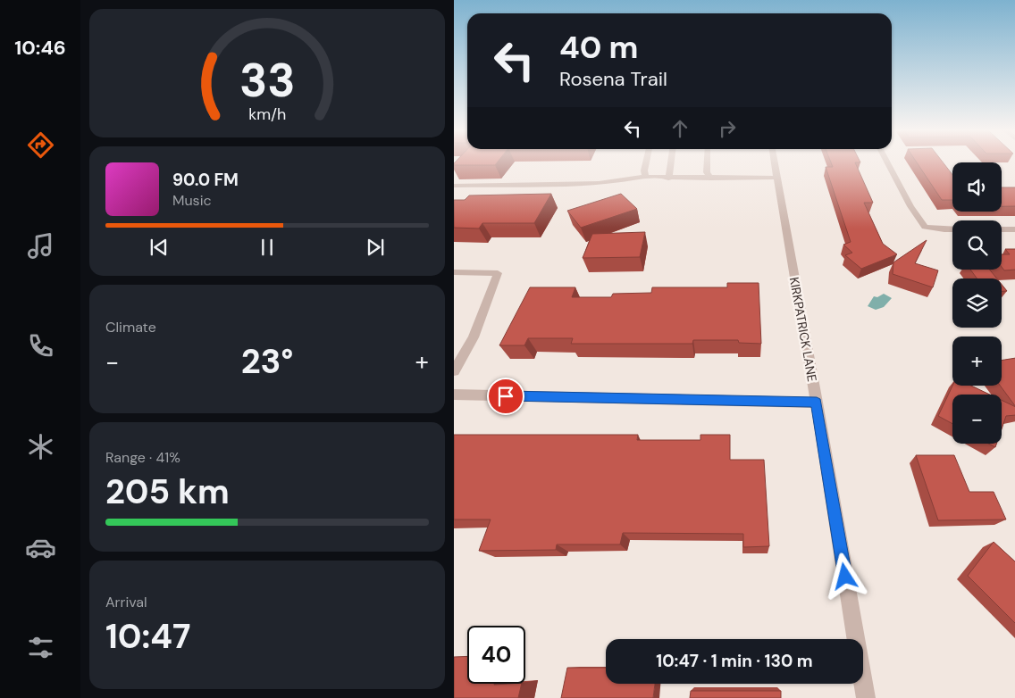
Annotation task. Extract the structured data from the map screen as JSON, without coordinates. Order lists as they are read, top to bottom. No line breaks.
{"streets":{"street":["KIRKPATRICK LANE"]},"page":{"tabs":"10:46","turn":["40 m","Rosena Trail"],"song":["90.0 FM","Music"],"map_buttons":["+","−"],"tile":["Climate",["Range · 41%","205 km"],["Arrival","10:47"]],"heat":["−","23°","+"],"limit":"40","trip":"10:47 · 1 min · 130 m","gauge":["33","km/h"]}}
